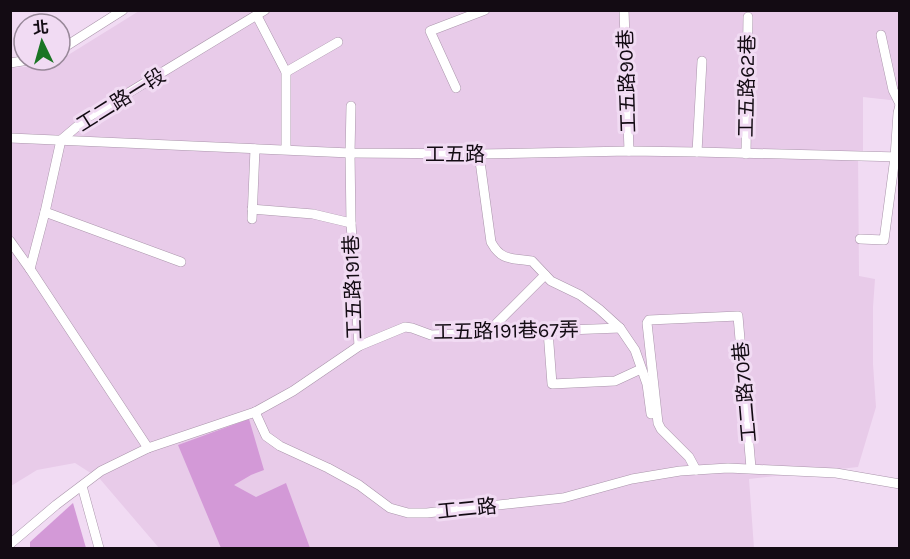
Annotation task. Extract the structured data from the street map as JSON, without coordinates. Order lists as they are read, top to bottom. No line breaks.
{"streets":{"street":["工五路90巷","工五路62巷","工二路一段","工五路","工五路191巷","工五路191巷67弄","工二路70巷","工二路"]},"crossings":[["工五路90巷","工五路"],["工五路62巷","工五路"],["工二路一段","工五路"],["工五路","工五路191巷"],["工五路191巷","工五路191巷67弄"],["工五路191巷","工二路"],["工二路70巷","工二路"]],"north":"top"}
